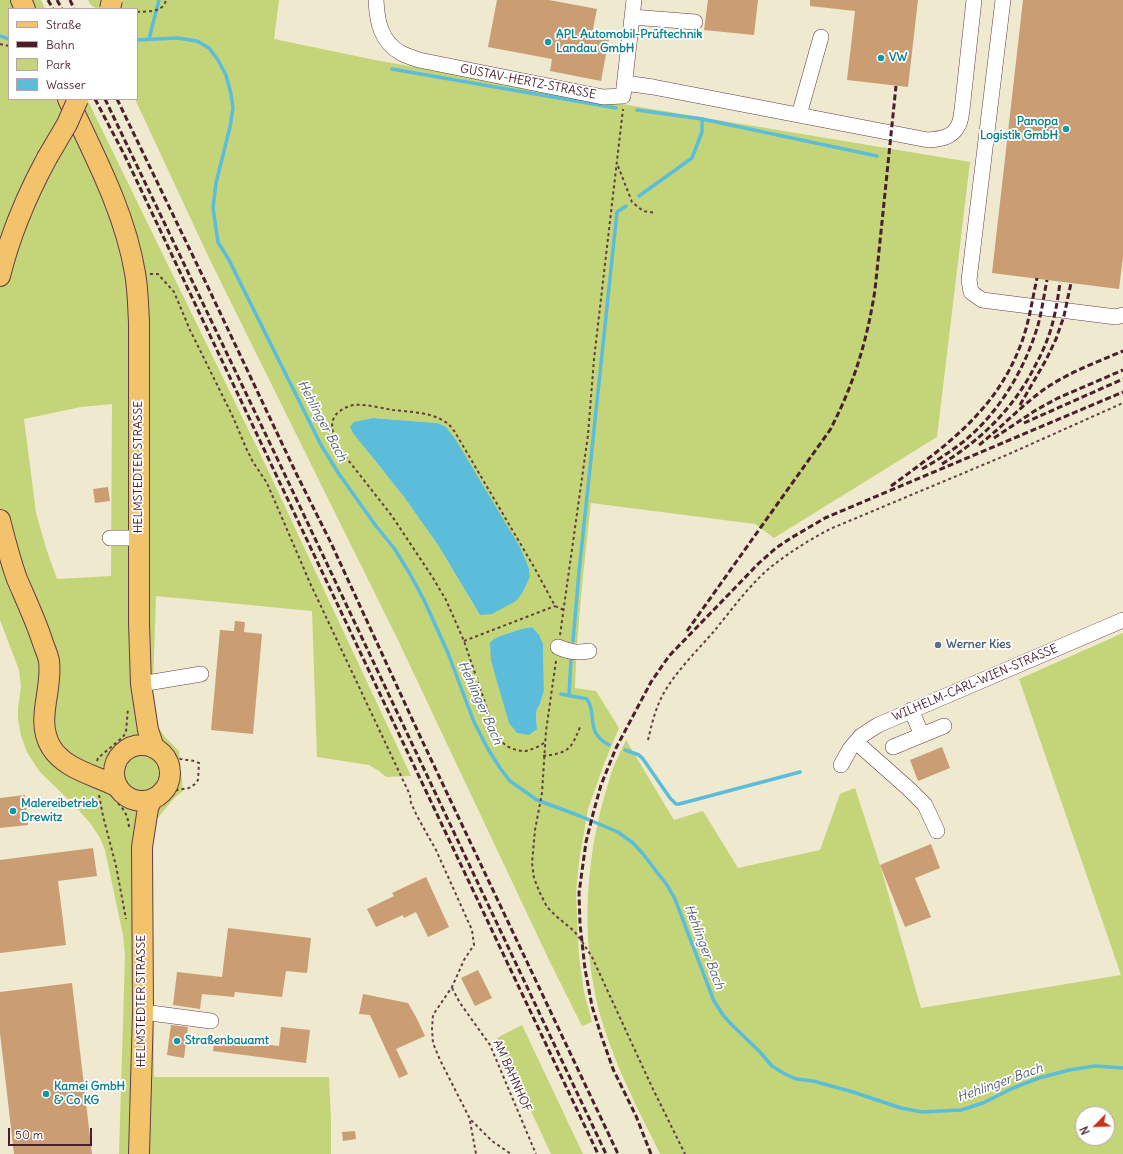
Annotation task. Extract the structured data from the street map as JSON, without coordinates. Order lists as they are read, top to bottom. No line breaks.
{"streets":{"main road":["HELMSTEDTER STRASSE"],"street":["GUSTAV-HERTZ-STRASSE","WILHELM-CARL-WIEN-STRASSE"],"path":["AM BAHNHOF"]},"water":["Hehlinger Bach"],"places":["APL Automobil-Prüftechnik Landau GmbH","VW","Panopa Logistik GmbH","Werner Kies","Malereibetrieb Drewitz","Straßenbauamt","Kamei GmbH & Co KG"],"legend":["Straße","Bahn","Park","Wasser"],"scale_bar":"50 m","north":"bottom left"}
